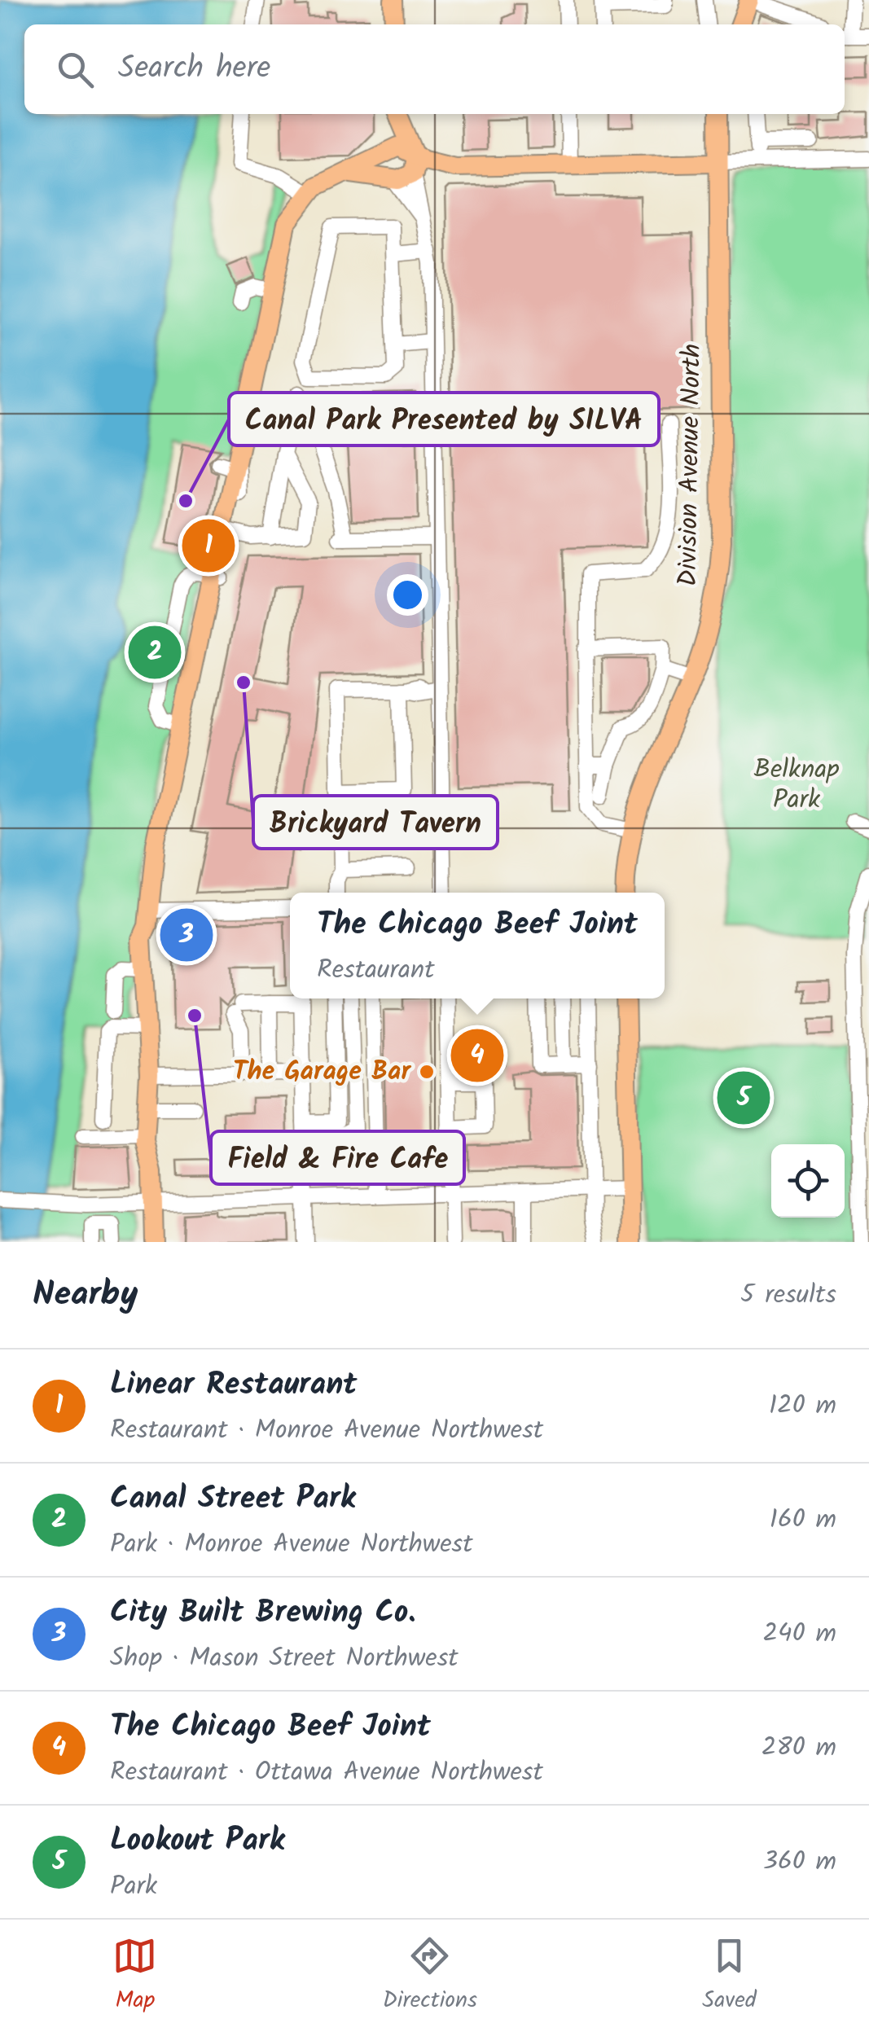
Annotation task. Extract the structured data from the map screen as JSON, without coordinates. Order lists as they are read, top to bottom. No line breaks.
{"streets":{"main road":["Division Avenue North"]},"parks":["Belknap Park"],"places":["Canal Park Presented by SILVA","Brickyard Tavern","Field & Fire Cafe","The Garage Bar"],"page":{"search":"Search here","pins":["1","2","3","4","5"],"popup":["The Chicago Beef Joint","Restaurant"],"heading":["Nearby","5 results"],"list":[{"mark":"1","name":"Linear Restaurant","note":"Restaurant · Monroe Avenue Northwest","value":"120 m"},{"mark":"2","name":"Canal Street Park","note":"Park · Monroe Avenue Northwest","value":"160 m"},{"mark":"3","name":"City Built Brewing Co.","note":"Shop · Mason Street Northwest","value":"240 m"},{"mark":"4","name":"The Chicago Beef Joint","note":"Restaurant · Ottawa Avenue Northwest","value":"280 m"},{"mark":"5","name":"Lookout Park","note":"Park","value":"360 m"}],"nav":["Map","Directions","Saved"]}}
